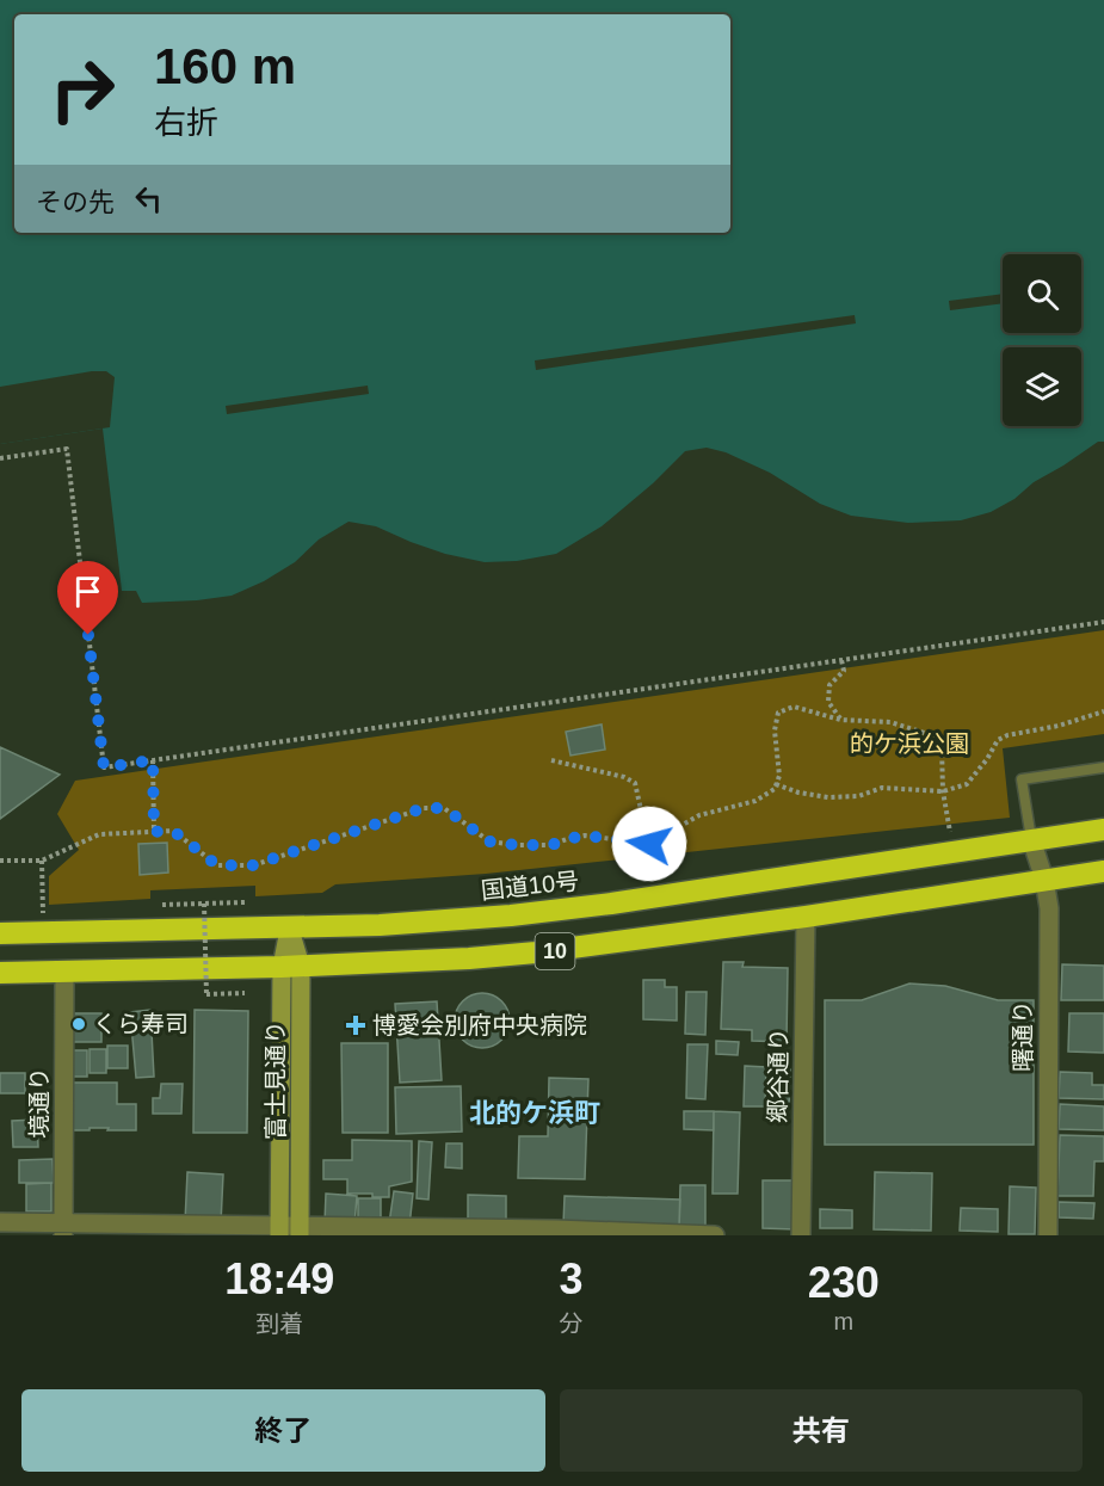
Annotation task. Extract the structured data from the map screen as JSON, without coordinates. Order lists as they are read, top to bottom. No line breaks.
{"streets":{"highway":["国道10号","10"],"street":["曙通り","郷谷通り","富士見通り","境通り"]},"crossings":[["国道10号","曙通り"],["国道10号","富士見通り"],["10","曙通り"],["10","郷谷通り"],["10","富士見通り"],["10","境通り"]],"districts":["北的ケ浜町"],"parks":["的ケ浜公園"],"places":{"other":["くら寿司"],"health":["博愛会別府中央病院"]},"page":{"turn":["160 m","右折"],"then":"その先","eta":["18:49","到着","3","分","230","m"],"buttons":["終了","共有"]}}
